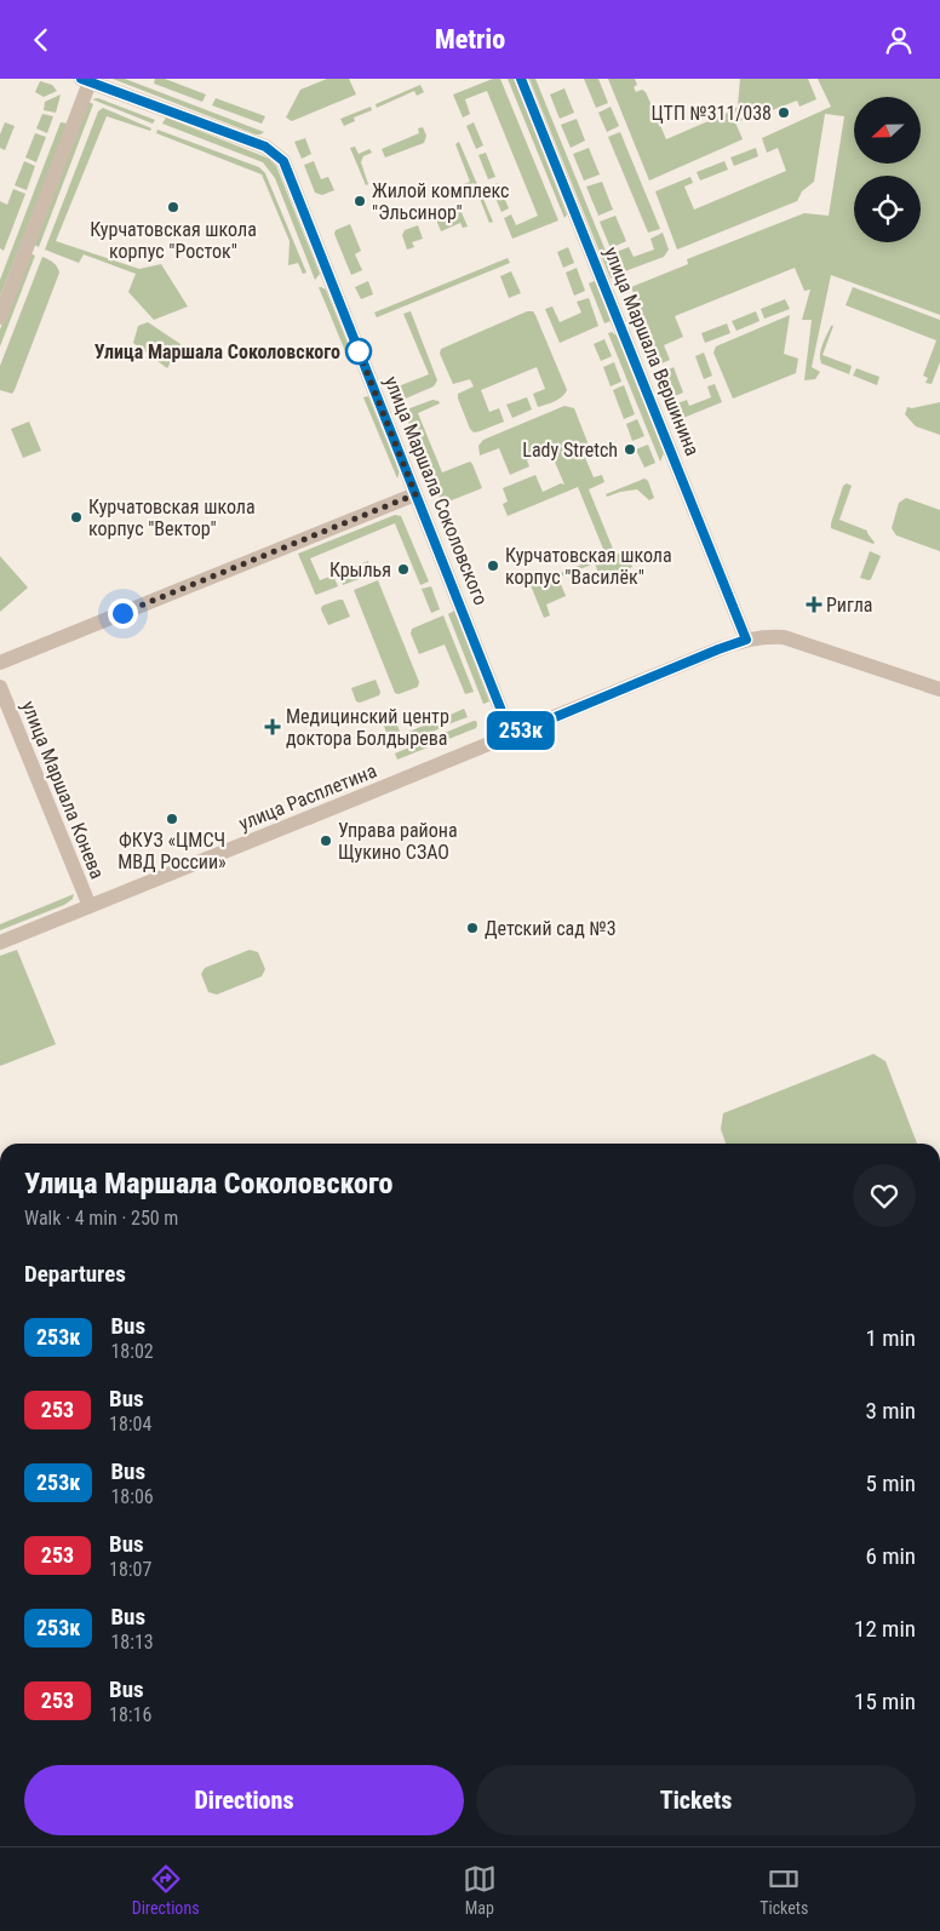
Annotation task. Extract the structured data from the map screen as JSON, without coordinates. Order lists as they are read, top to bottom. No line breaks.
{"streets":{"street":["улица Маршала Вершинина","улица Маршала Соколовского","улица Маршала Конева","улица Расплетина"]},"crossings":[["улица Маршала Вершинина","улица Расплетина"],["улица Маршала Соколовского","улица Расплетина"],["улица Маршала Конева","улица Расплетина"]],"places":{"other":["ЦТП №311/038","Жилой комплекс \"Эльсинор\"","Курчатовская школа корпус \"Росток\"","Улица Маршала Соколовского","Lady Stretch","Курчатовская школа корпус \"Вектор\"","Курчатовская школа корпус \"Василёк\"","Крылья","ФКУЗ «ЦМСЧ МВД России»","Управа района Щукино СЗАО","Детский сад №3"],"health":["Ригла","Медицинский центр доктора Болдырева"]},"lines":["bus line 253к"],"north":"left","page":{"header":"Metrio","on_map":"253к","heading":[["Улица Маршала Соколовского","Walk · 4 min · 250 m"],"Departures"],"list":[{"mark":"253к","name":"Bus","note":"18:02","value":"1 min"},{"mark":"253","name":"Bus","note":"18:04","value":"3 min"},{"mark":"253к","name":"Bus","note":"18:06","value":"5 min"},{"mark":"253","name":"Bus","note":"18:07","value":"6 min"},{"mark":"253к","name":"Bus","note":"18:13","value":"12 min"},{"mark":"253","name":"Bus","note":"18:16","value":"15 min"}],"buttons":["Directions","Tickets"],"tabs":["Directions","Map","Tickets"]}}
